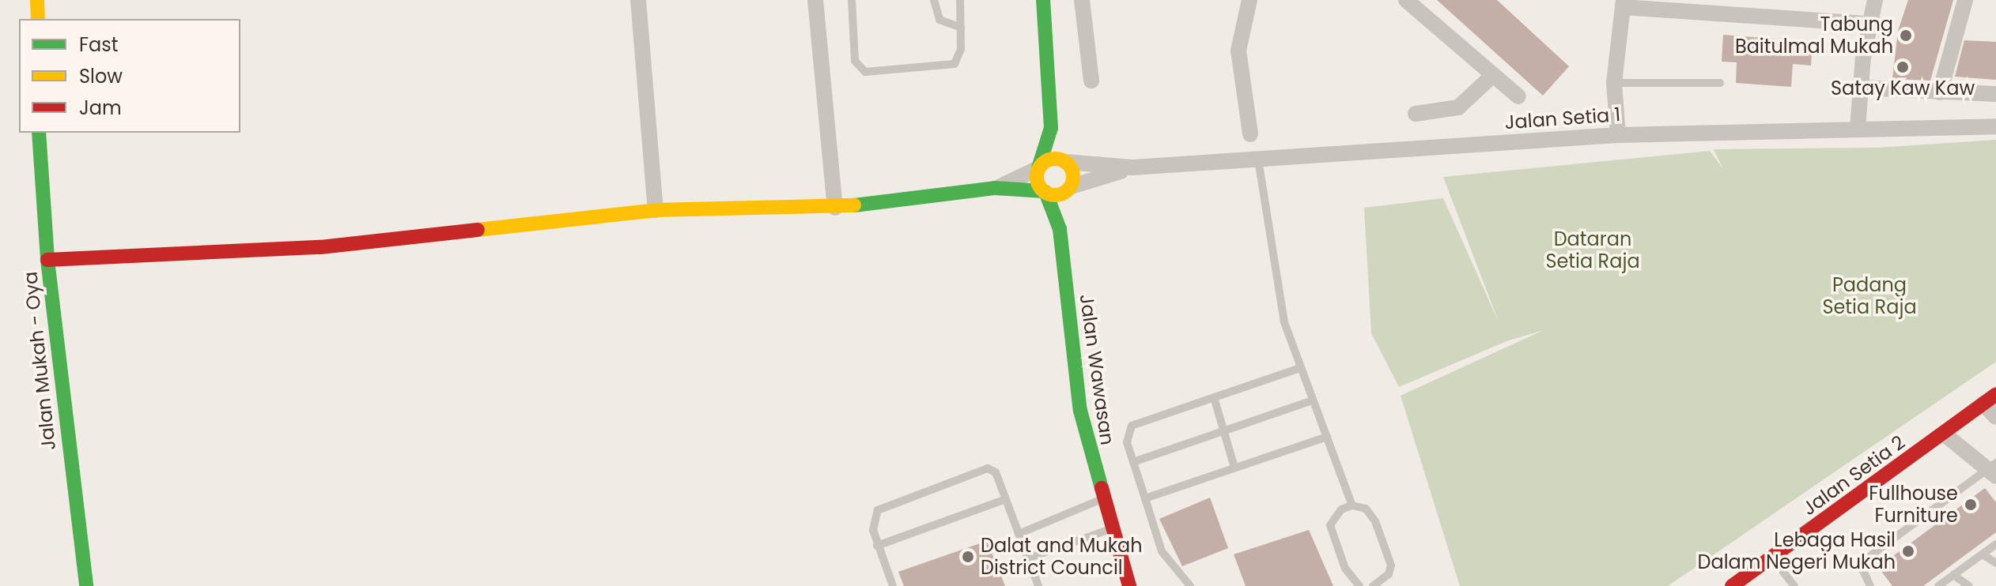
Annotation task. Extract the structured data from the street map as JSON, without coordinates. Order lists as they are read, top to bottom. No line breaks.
{"streets":{"street":["Jalan Setia 1","Jalan Mukah - Oya","Jalan Wawasan","Jalan Setia 2"]},"crossings":[["Jalan Setia 1","Jalan Wawasan"]],"parks":["Dataran Setia Raja","Padang Setia Raja"],"places":["Tabung Baitulmal Mukah","Satay Kaw Kaw","Fullhouse Furniture","Lebaga Hasil Dalam Negeri Mukah","Dalat and Mukah District Council"],"legend":["Fast","Slow","Jam"]}
